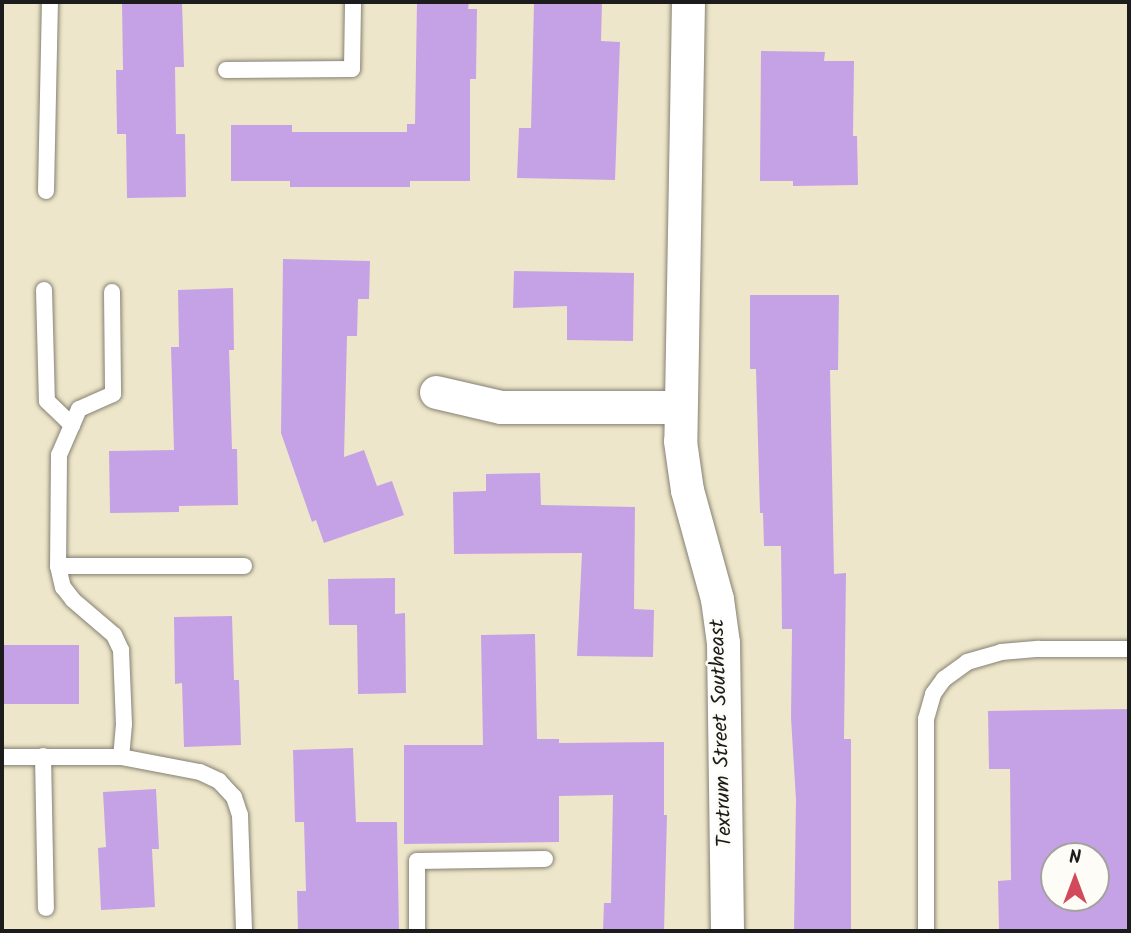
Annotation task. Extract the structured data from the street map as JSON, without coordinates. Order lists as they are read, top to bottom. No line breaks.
{"streets":{"street":["Textrum Street Southeast"]},"north":"top"}
